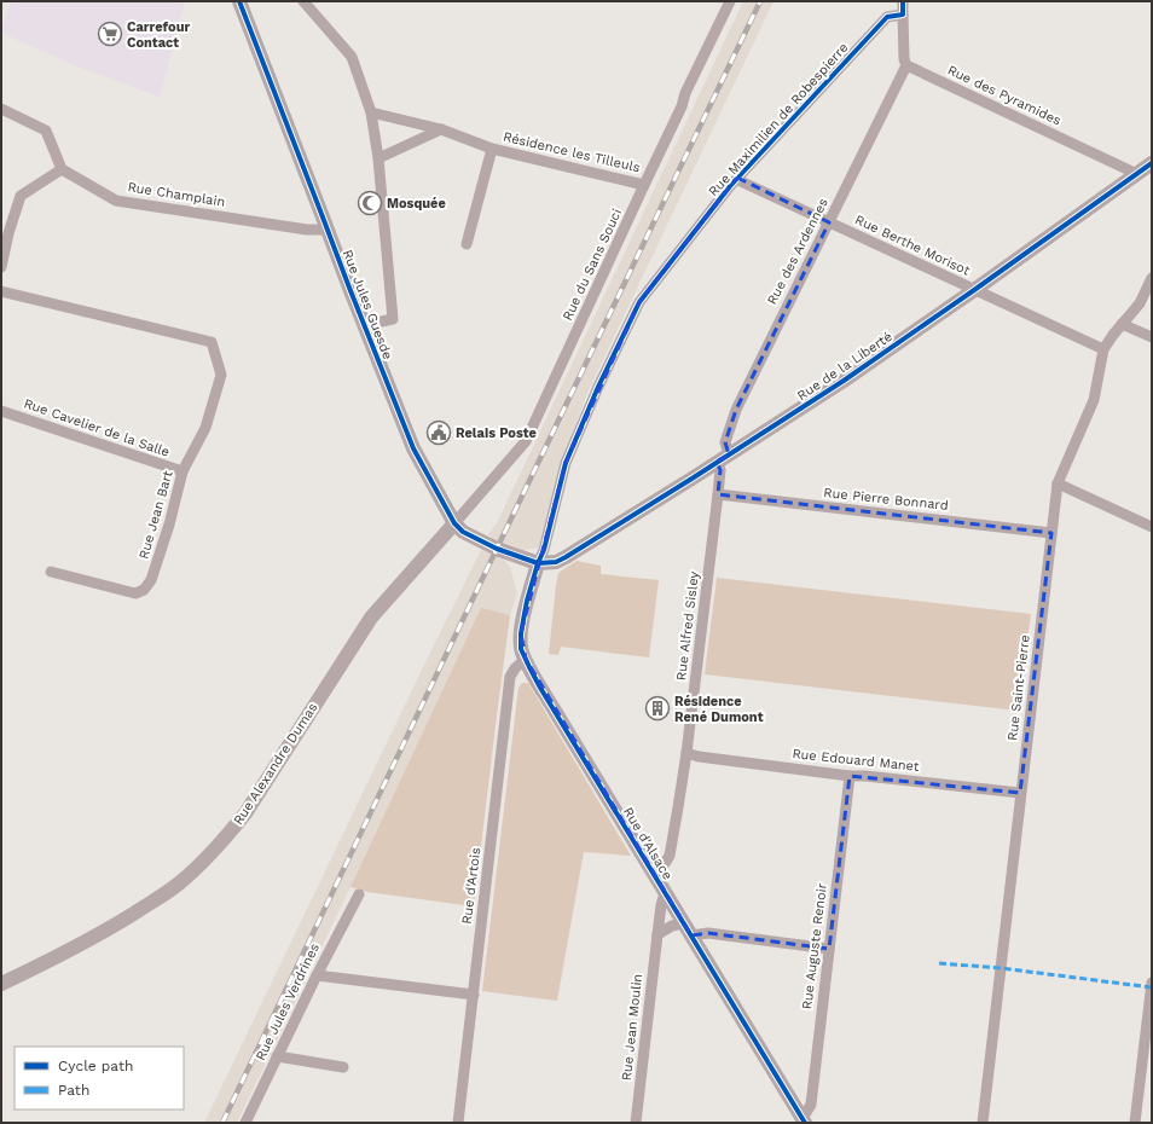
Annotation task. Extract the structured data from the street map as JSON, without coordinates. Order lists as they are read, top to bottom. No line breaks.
{"streets":{"street":["Rue des Pyramides","Rue Maximilien de Robespierre","Résidence les Tilleuls","Rue Champlain","Rue Berthe Morisot","Rue des Ardennes","Rue du Sans Souci","Rue Jules Guesde","Rue de la Liberté","Rue Cavelier de la Salle","Rue Pierre Bonnard","Rue Jean Bart","Rue Alfred Sisley","Rue Saint-Pierre","Rue Edouard Manet","Rue Alexandre Dumas","Rue d'Alsace","Rue d'Artois","Rue Auguste Renoir","Rue Jules Verdrines","Rue Jean Moulin"]},"crossings":[["Rue des Pyramides","Rue des Ardennes"],["Rue des Pyramides","Rue de la Liberté"],["Rue Maximilien de Robespierre","Rue Berthe Morisot"],["Rue Maximilien de Robespierre","Rue Jules Guesde"],["Rue Maximilien de Robespierre","Rue de la Liberté"],["Rue Maximilien de Robespierre","Rue d'Alsace"],["Résidence les Tilleuls","Rue du Sans Souci"],["Rue Champlain","Rue Jules Guesde"],["Rue Berthe Morisot","Rue des Ardennes"],["Rue Berthe Morisot","Rue de la Liberté"],["Rue Berthe Morisot","Rue Saint-Pierre"],["Rue des Ardennes","Rue de la Liberté"],["Rue du Sans Souci","Rue Jules Guesde"],["Rue du Sans Souci","Rue Alexandre Dumas"],["Rue Jules Guesde","Rue de la Liberté"],["Rue Jules Guesde","Rue Alexandre Dumas"],["Rue Jules Guesde","Rue d'Alsace"],["Rue de la Liberté","Rue Alfred Sisley"],["Rue de la Liberté","Rue d'Alsace"],["Rue Cavelier de la Salle","Rue Jean Bart"],["Rue Pierre Bonnard","Rue Alfred Sisley"],["Rue Pierre Bonnard","Rue Saint-Pierre"],["Rue Alfred Sisley","Rue Edouard Manet"],["Rue Alfred Sisley","Rue d'Alsace"],["Rue Saint-Pierre","Rue Edouard Manet"],["Rue Edouard Manet","Rue Auguste Renoir"],["Rue d'Alsace","Rue d'Artois"],["Rue d'Alsace","Rue Auguste Renoir"],["Rue d'Alsace","Rue Jean Moulin"]],"places":{"supermarket":["Carrefour Contact"],"mosque":["Mosquée"],"public building":["Relais Poste"],"building":["Résidence René Dumont"]},"legend":["Cycle path","Path"]}
